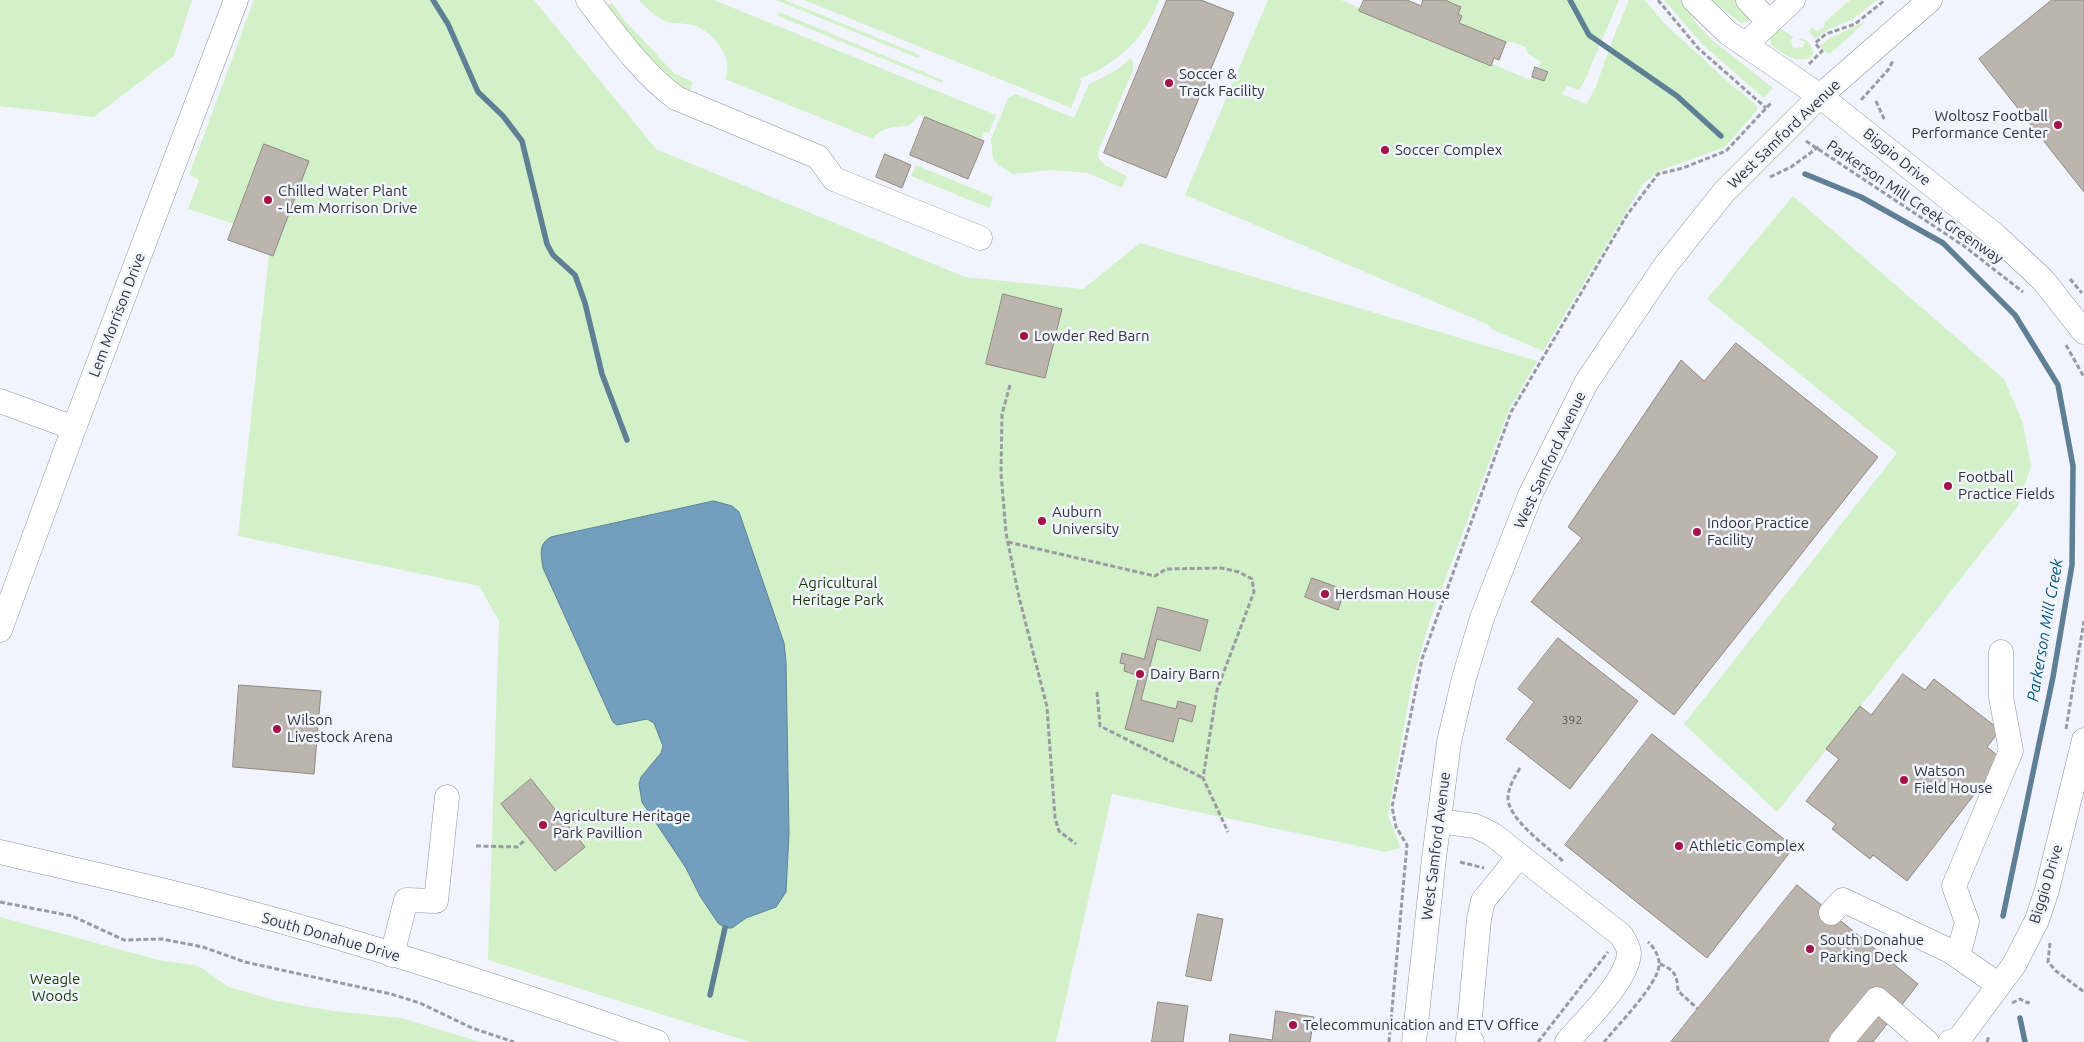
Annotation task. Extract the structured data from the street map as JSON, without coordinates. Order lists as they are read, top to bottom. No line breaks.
{"streets":{"street":["West Samford Avenue","Biggio Drive","Lem Morrison Drive","South Donahue Drive"],"path":["Parkerson Mill Creek Greenway"]},"crossings":[["West Samford Avenue","Biggio Drive"]],"water":["Parkerson Mill Creek"],"parks":["Agricultural Heritage Park","Weagle Woods"],"places":["Soccer & Track Facility","Woltosz Football Performance Center","Soccer Complex","Chilled Water Plant - Lem Morrison Drive","Lowder Red Barn","Football Practice Fields","Auburn University","Indoor Practice Facility","Herdsman House","Dairy Barn","Wilson Livestock Arena","Watson Field House","Agriculture Heritage Park Pavillion","Athletic Complex","South Donahue Parking Deck","Telecommunication and ETV Office"],"house_numbers":["392"]}
